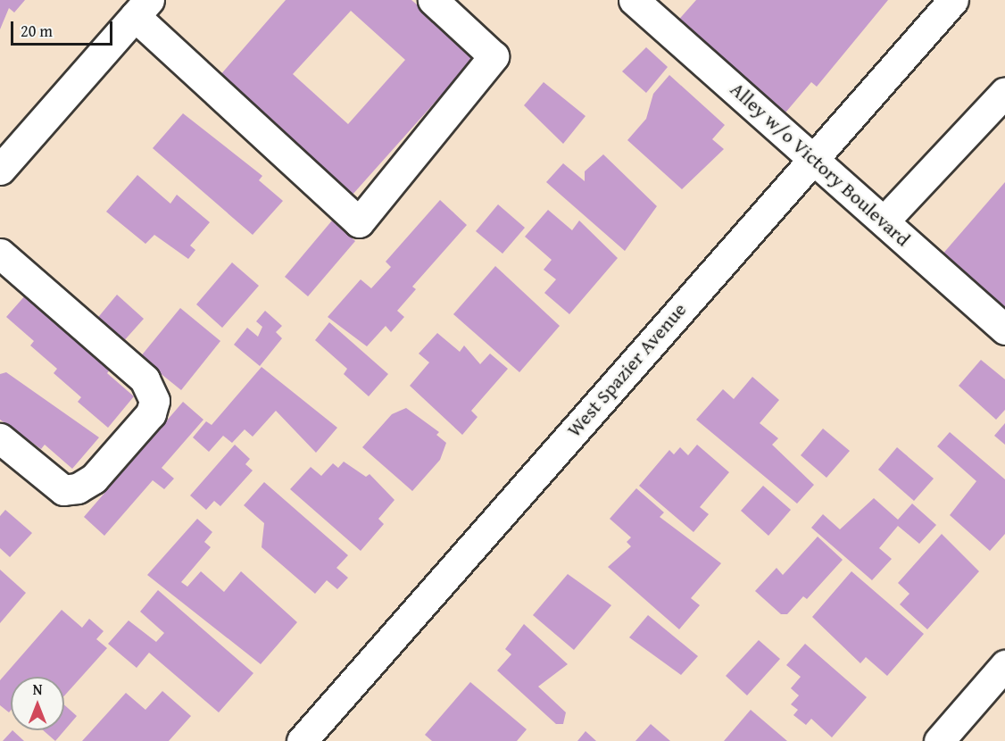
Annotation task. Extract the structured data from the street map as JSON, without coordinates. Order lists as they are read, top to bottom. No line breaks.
{"streets":{"street":["Alley w/o Victory Boulevard","West Spazier Avenue"]},"crossings":[["Alley w/o Victory Boulevard","West Spazier Avenue"]],"scale_bar":"20 m","north":"top"}
